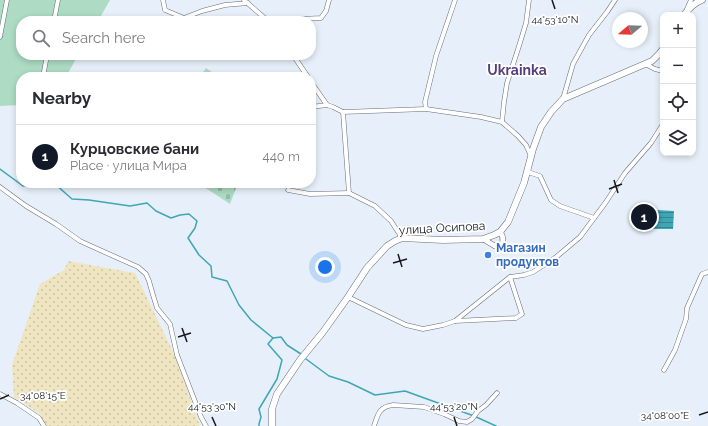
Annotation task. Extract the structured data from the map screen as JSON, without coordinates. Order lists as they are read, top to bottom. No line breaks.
{"streets":{"main road":["улица Осипова"]},"districts":["Ukrainka"],"places":["Магазин продуктов"],"north":"left","page":{"map_buttons":["+","−"],"search":"Search here","heading":"Nearby","list":[{"mark":"1","name":"Курцовские бани","note":"Place · улица Мира","value":"440 m"}],"pins":"1"},"coordinates":["44°53'10\"N","34°08'15\"E","44°53'30\"N","44°53'20\"N","34°08'00\"E"]}
